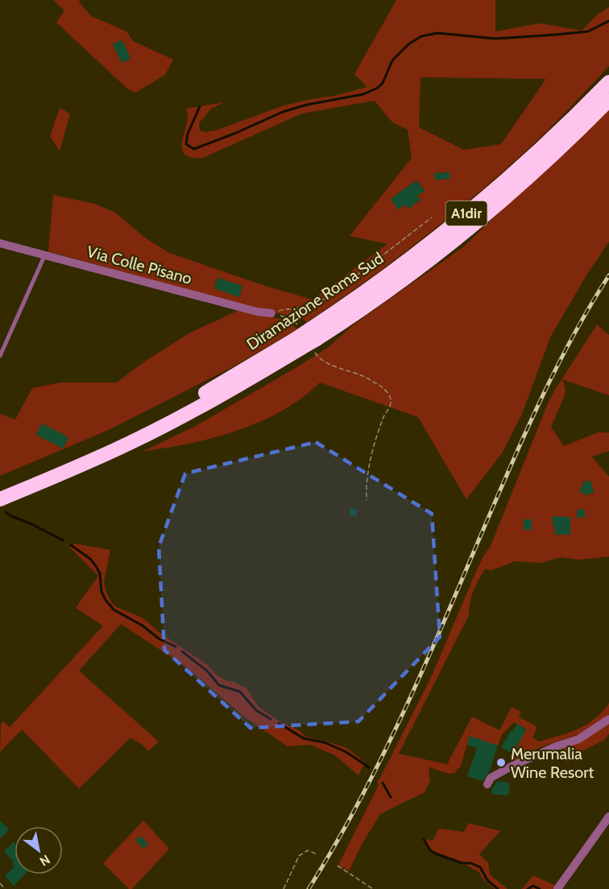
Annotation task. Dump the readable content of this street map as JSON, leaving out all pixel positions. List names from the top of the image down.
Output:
{
  "streets": {
    "highway": ["A1dir", "Diramazione Roma Sud"],
    "street": ["Via Colle Pisano"]
  },
  "places": ["Merumalia Wine Resort"],
  "north": "bottom right"
}
